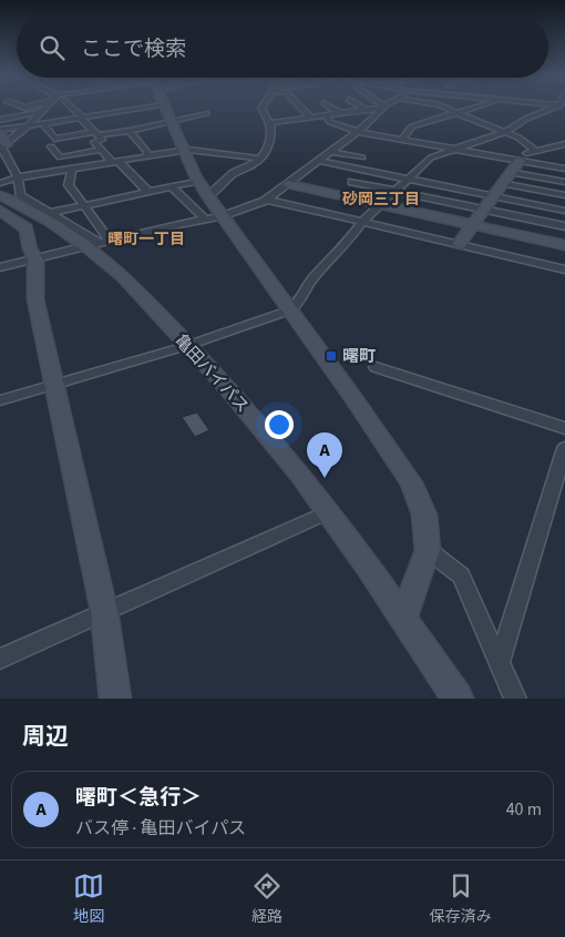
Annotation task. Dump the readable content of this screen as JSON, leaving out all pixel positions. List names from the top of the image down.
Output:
{
  "streets": {
    "street": ["亀田バイパス"]
  },
  "districts": ["砂岡三丁目", "曙町一丁目"],
  "places": {
    "transit": ["曙町"]
  },
  "page": {
    "search": "ここで検索",
    "pins": "A",
    "heading": "周辺",
    "list": [
      {
        "mark": "A",
        "name": "曙町＜急行＞",
        "note": "バス停 · 亀田バイパス",
        "value": "40 m"
      }
    ],
    "nav": ["地図", "経路", "保存済み"]
  }
}
